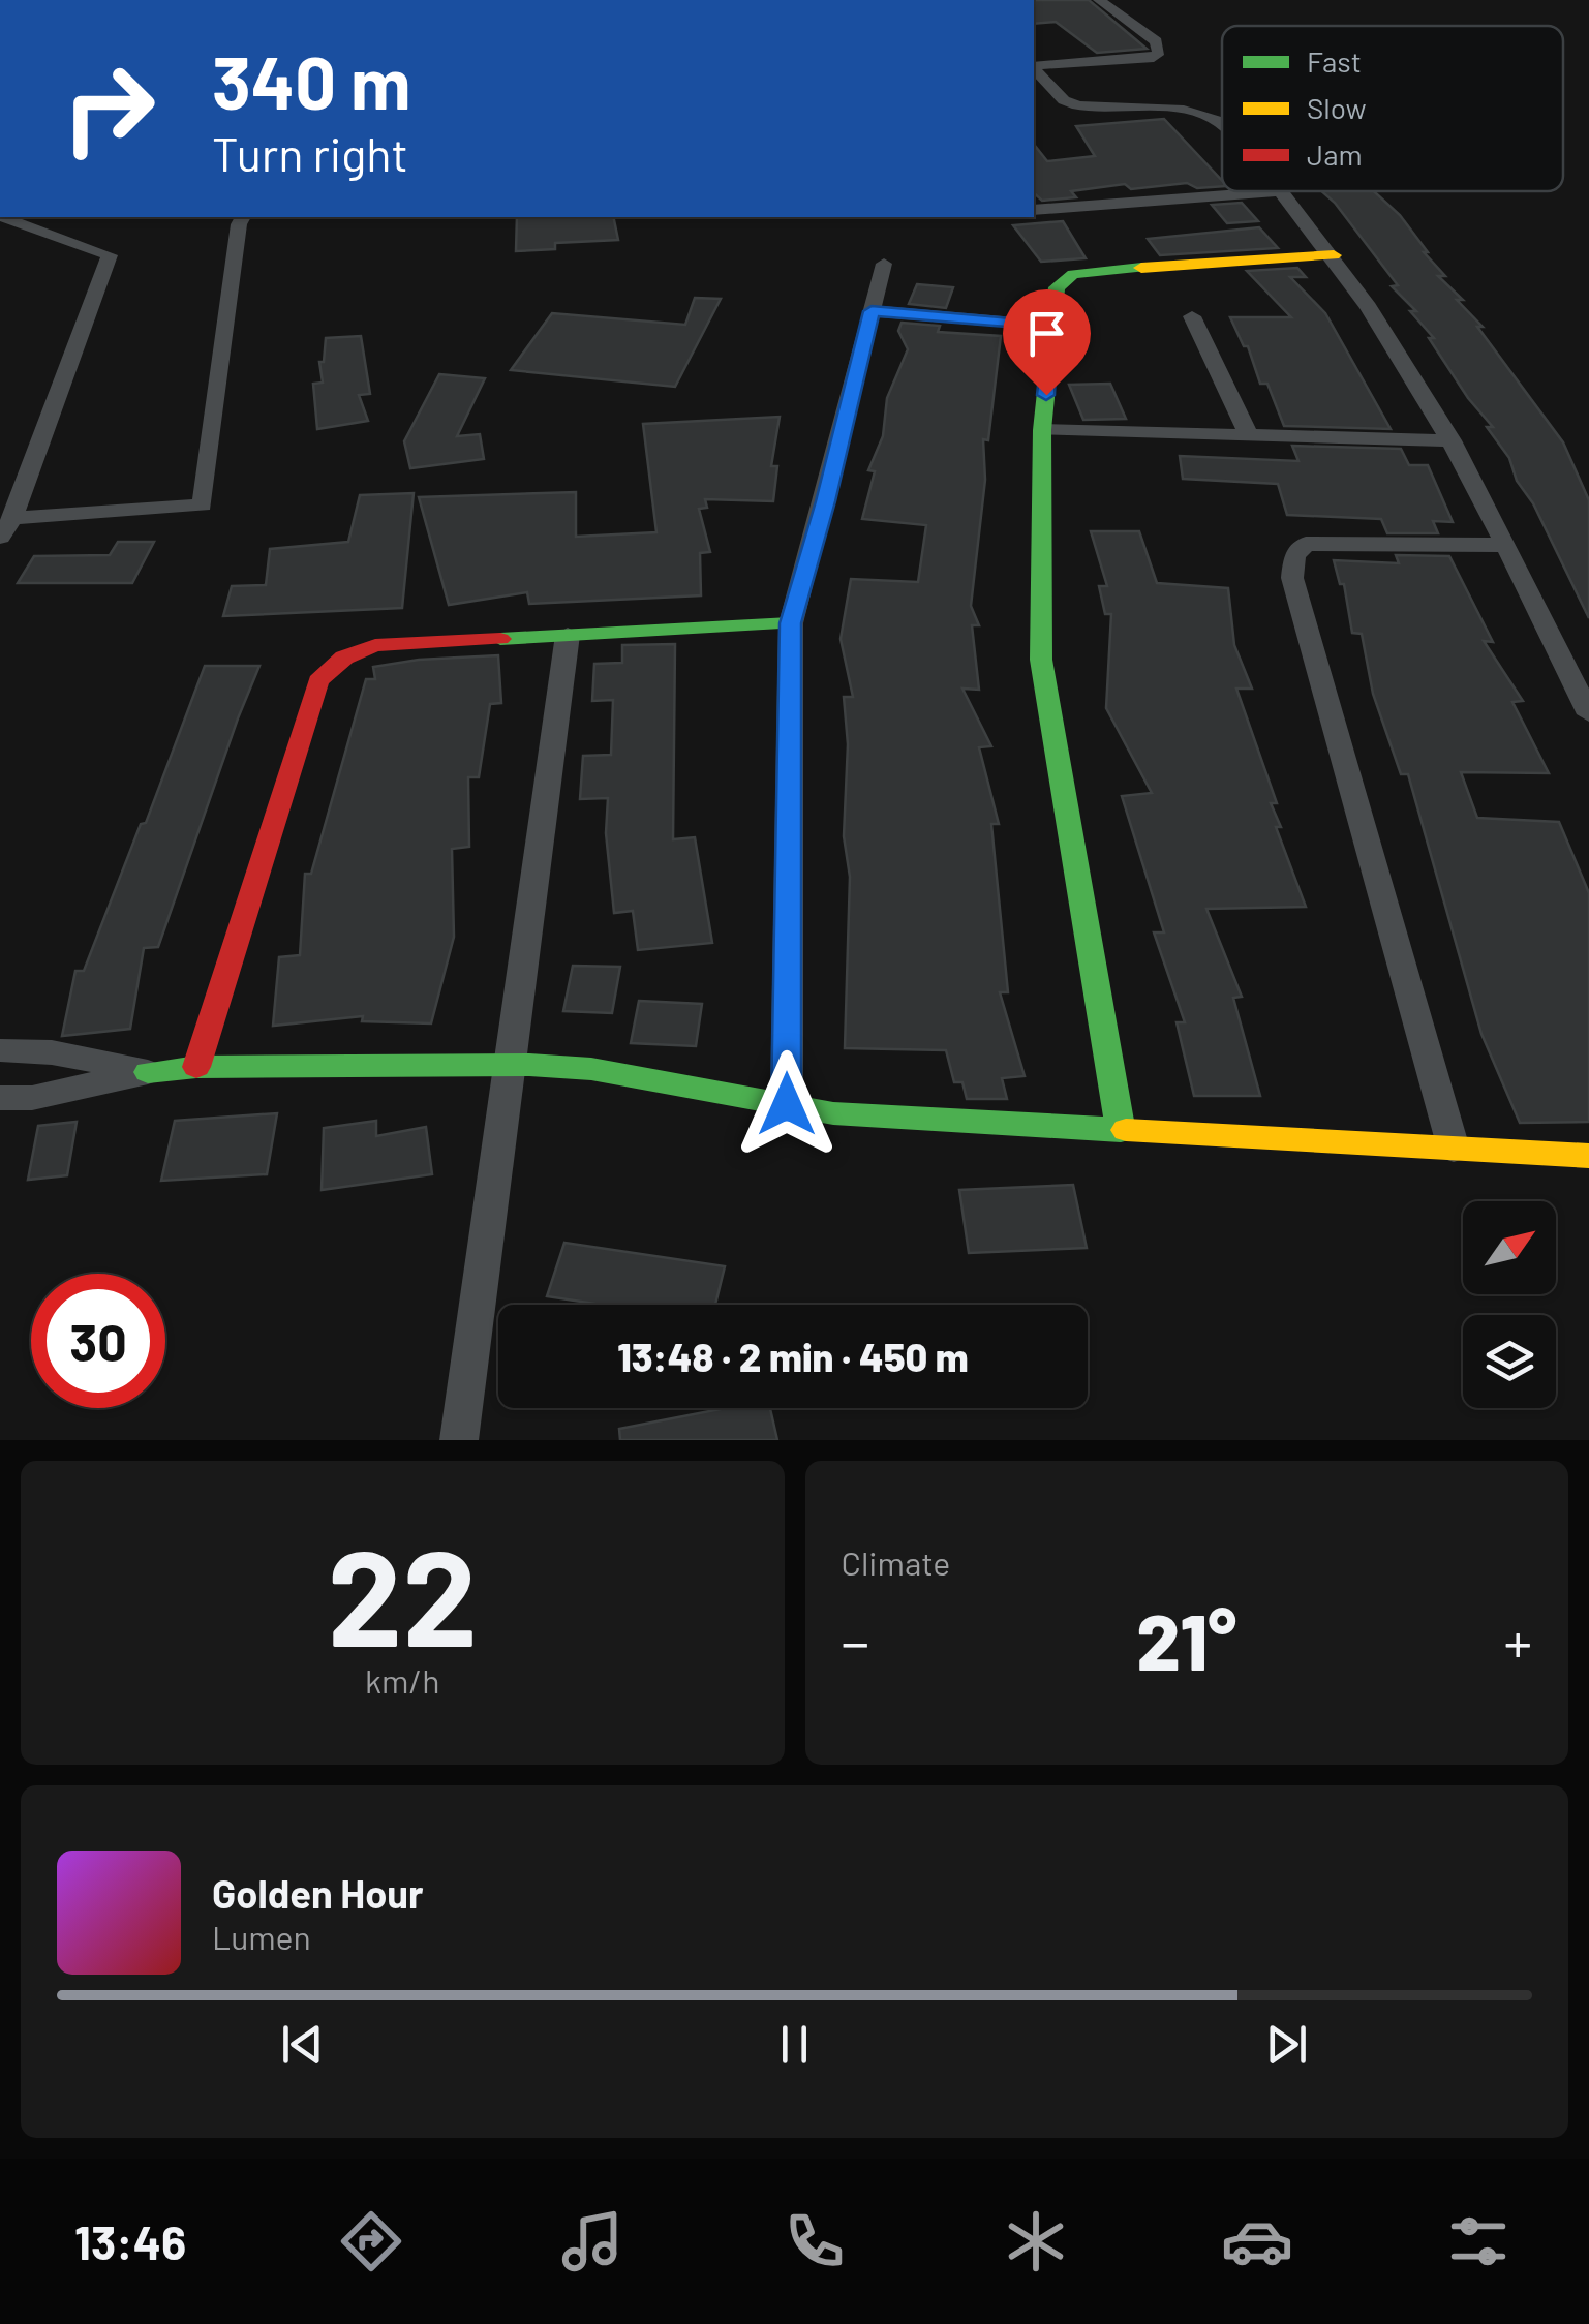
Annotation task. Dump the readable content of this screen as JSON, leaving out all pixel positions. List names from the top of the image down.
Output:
{
  "legend": ["Fast", "Slow", "Jam"],
  "north": "top right",
  "page": {
    "turn": ["340 m", "Turn right"],
    "limit": "30",
    "trip": "13:48 · 2 min · 450 m",
    "tile": [
      ["22", "km/h"],
      "Climate"
    ],
    "heat": ["−", "21°", "+"],
    "song": ["Golden Hour", "Lumen"],
    "tabs": "13:46"
  }
}
